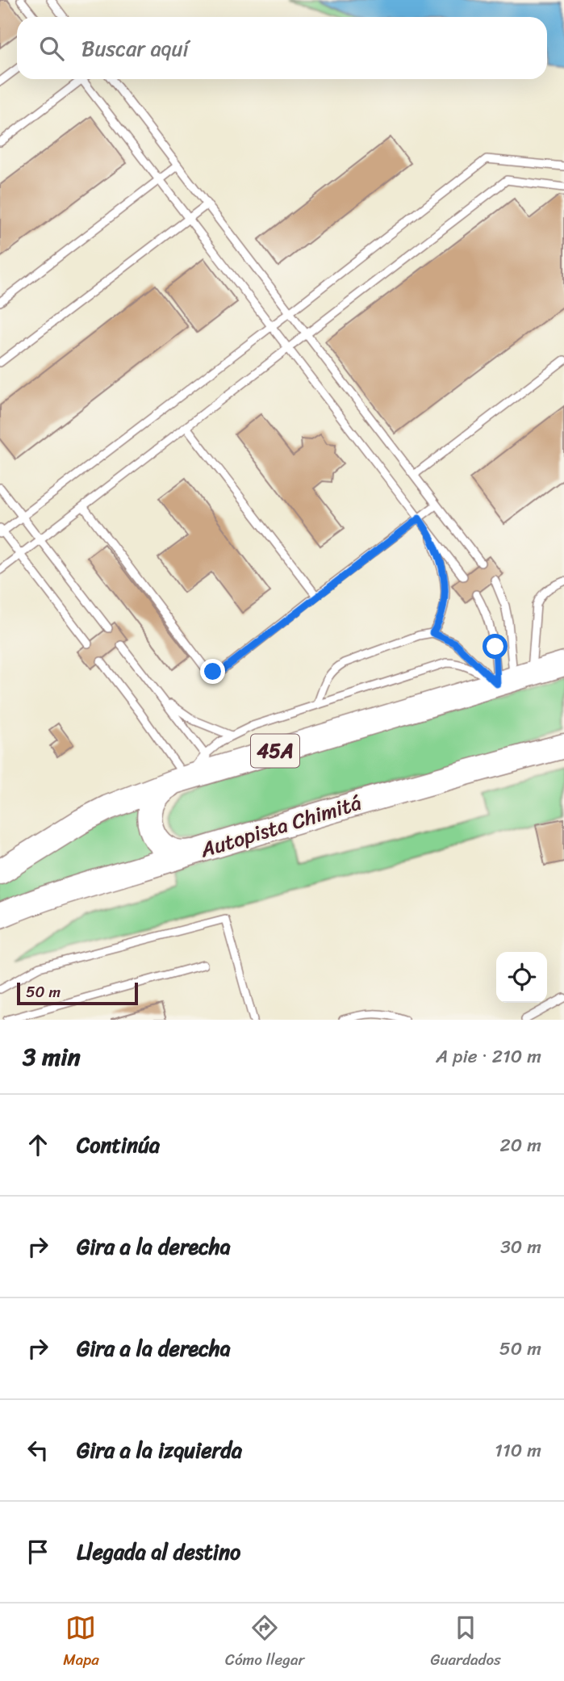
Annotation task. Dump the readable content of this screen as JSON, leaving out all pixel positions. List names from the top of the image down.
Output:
{
  "streets": {
    "highway": ["45A", "Autopista Chimitá"]
  },
  "scale_bar": "50 m",
  "page": {
    "search": "Buscar aquí",
    "scale": "50 m",
    "heading": ["3 min", "A pie · 210 m"],
    "list": [
      ["Continúa", "20 m"],
      ["Gira a la derecha", "30 m"],
      ["Gira a la derecha", "50 m"],
      ["Gira a la izquierda", "110 m"],
      "Llegada al destino"
    ],
    "nav": ["Mapa", "Cómo llegar", "Guardados"]
  }
}
